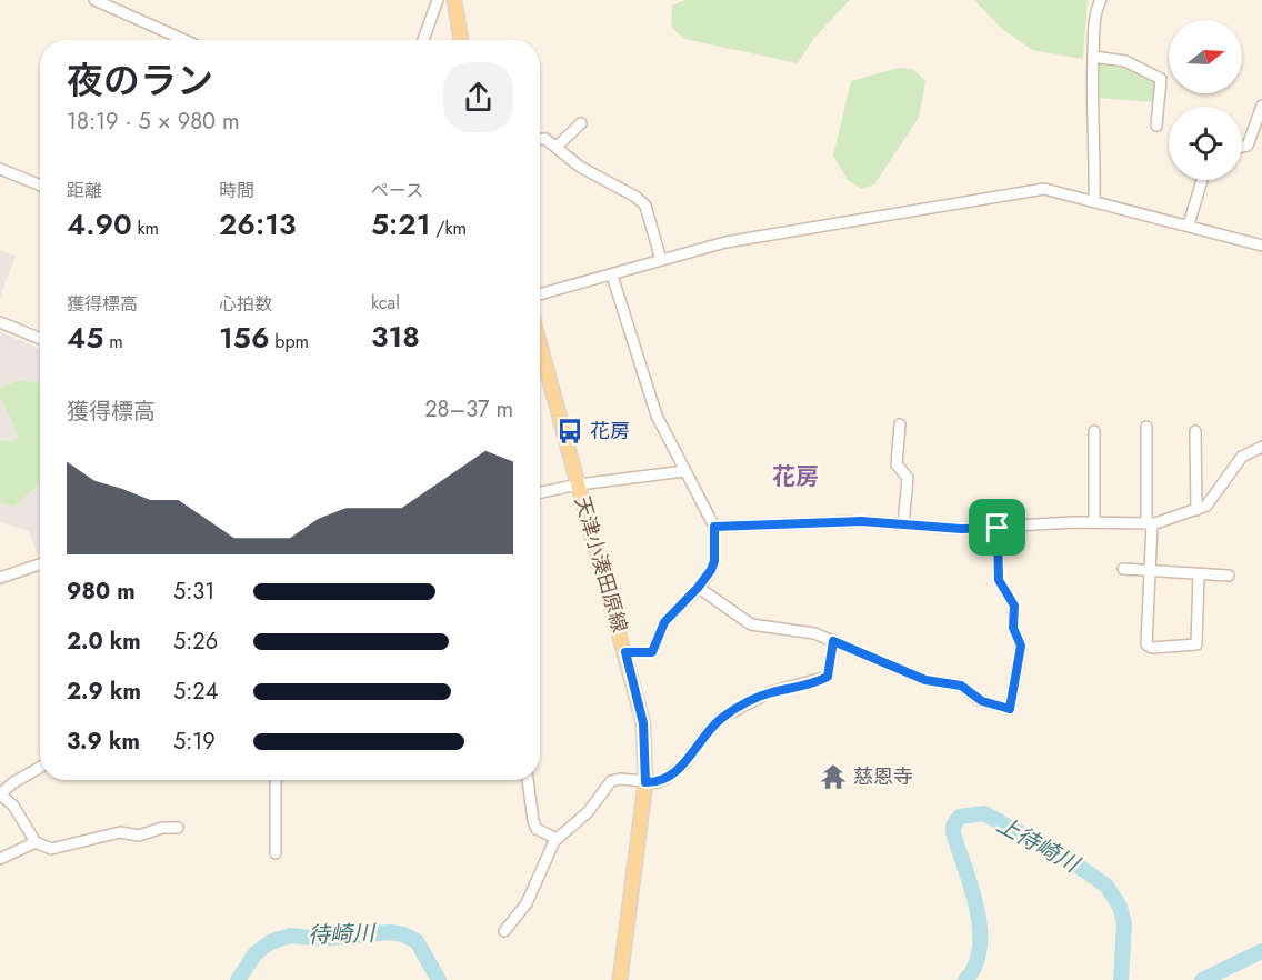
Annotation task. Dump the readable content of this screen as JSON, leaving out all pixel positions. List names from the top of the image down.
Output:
{
  "streets": {
    "main road": ["天津小湊田原線"]
  },
  "districts": ["花房"],
  "water": ["上待崎川", "待崎川"],
  "places": {
    "bus stop": ["花房"],
    "temple": ["慈恩寺"]
  },
  "north": "right",
  "page": {
    "heading": ["夜のラン", "18:19 · 5 × 980 m"],
    "stats": [
      ["距離", "4.90 km"],
      ["時間", "26:13"],
      ["ペース", "5:21 /km"],
      ["獲得標高", "45 m"],
      ["心拍数", "156 bpm"],
      ["kcal", "318"]
    ],
    "chart": ["獲得標高", "28–37 m"],
    "list": [
      {
        "name": "980 m",
        "note": "5:31"
      },
      {
        "name": "2.0 km",
        "note": "5:26"
      },
      {
        "name": "2.9 km",
        "note": "5:24"
      },
      {
        "name": "3.9 km",
        "note": "5:19"
      }
    ]
  }
}
